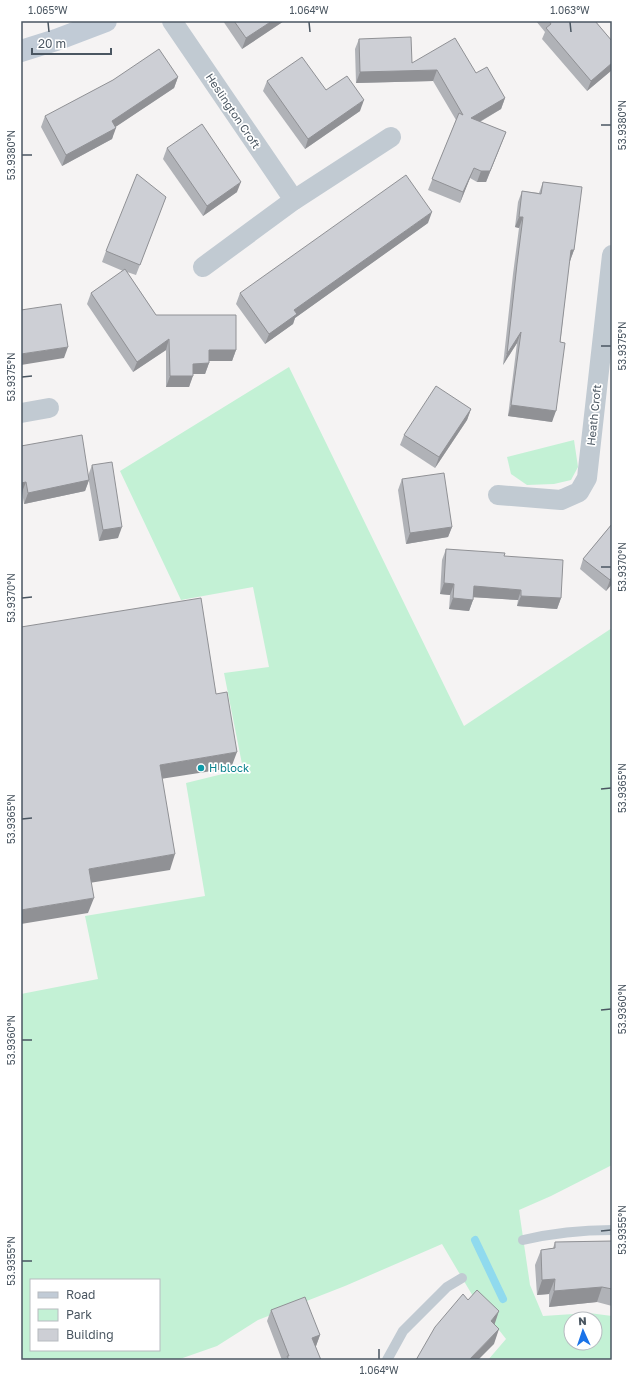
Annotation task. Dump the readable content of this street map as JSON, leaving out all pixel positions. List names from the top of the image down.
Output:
{
  "streets": {
    "street": ["Heslington Croft", "Heath Croft"]
  },
  "places": ["H block"],
  "legend": ["Road", "Park", "Building"],
  "scale_bar": "20 m",
  "north": "top",
  "coordinates": [
    "1.065°W",
    "1.064°W",
    "1.063°W",
    "53.9380°N",
    "53.9375°N",
    "53.9370°N",
    "53.9365°N",
    "53.9360°N",
    "53.9355°N"
  ]
}
